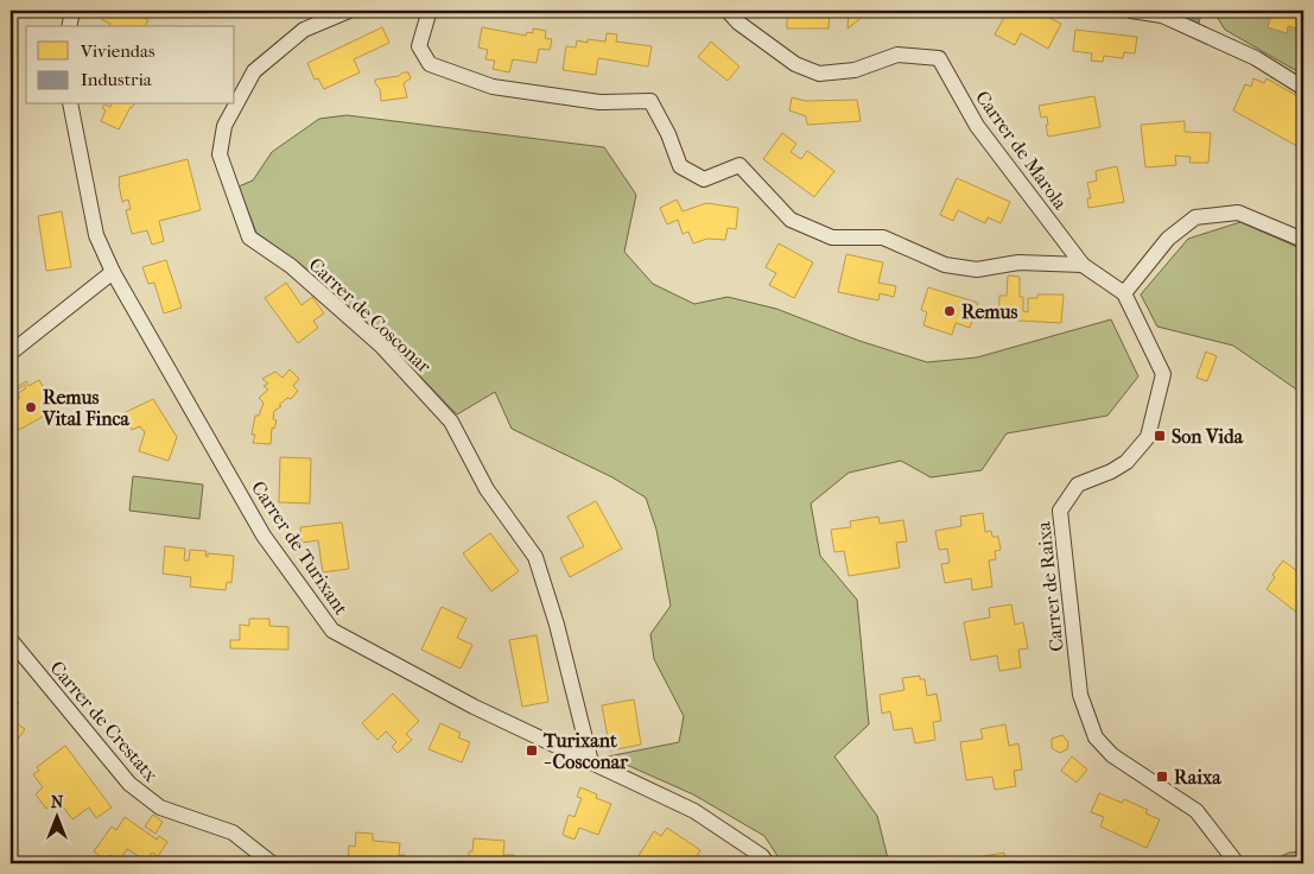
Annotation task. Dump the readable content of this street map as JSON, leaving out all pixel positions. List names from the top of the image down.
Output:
{
  "streets": {
    "street": [
      "Carrer de Marola",
      "Carrer de Cosconar",
      "Carrer de Turixant",
      "Carrer de Raixa",
      "Carrer de Crestatx"
    ]
  },
  "crossings": [
    ["Carrer de Marola", "Carrer de Raixa"],
    ["Carrer de Cosconar", "Carrer de Turixant"]
  ],
  "places": {
    "other": ["Remus", "Remus Vital Finca"],
    "transit": ["Son Vida", "Turixant - Cosconar", "Raixa"]
  },
  "legend": ["Viviendas", "Industria"],
  "north": "top"
}
